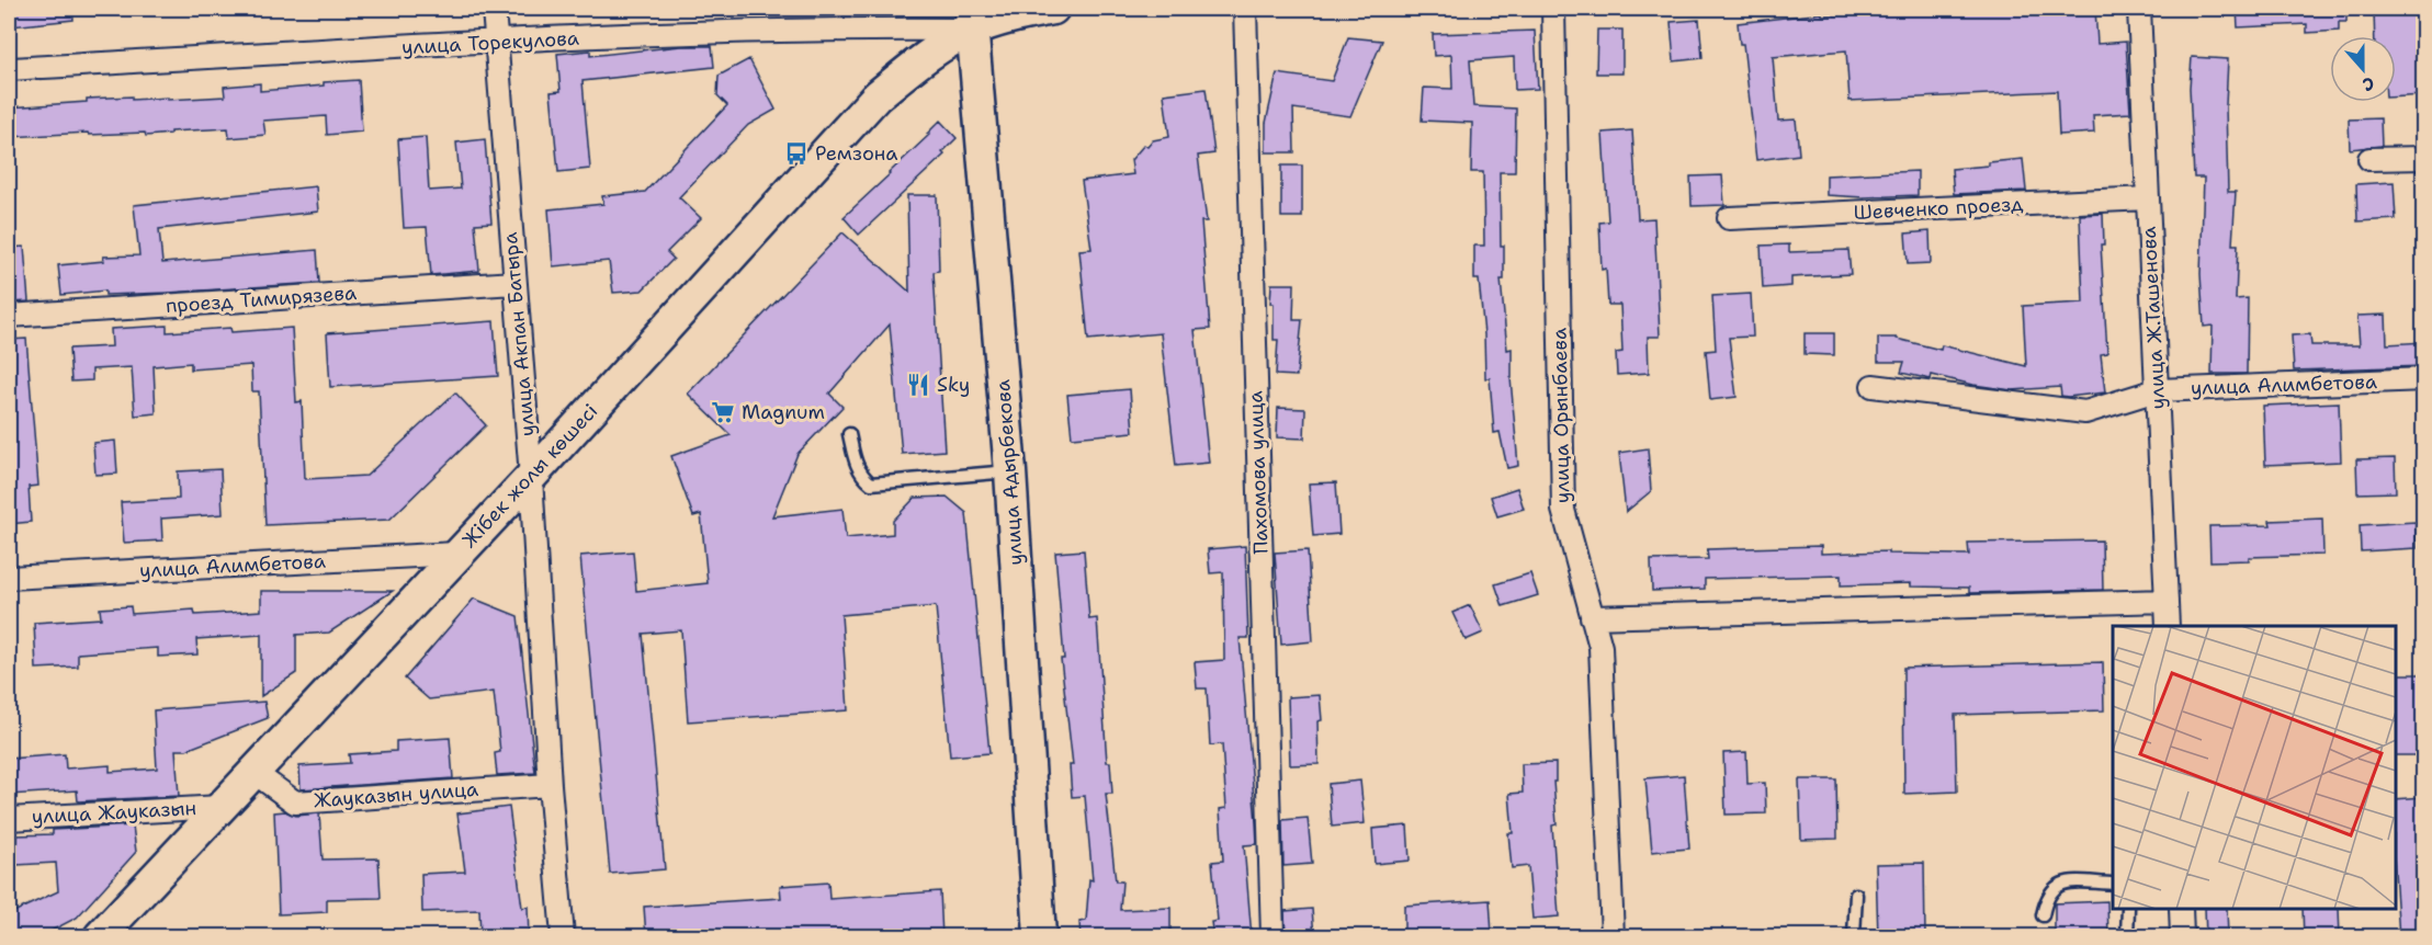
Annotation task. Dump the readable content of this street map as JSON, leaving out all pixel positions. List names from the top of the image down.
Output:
{
  "streets": {
    "main road": ["улица Адырбекова", "Жібек жолы көшесі"],
    "street": [
      "улица Торекулова",
      "Шевченко проезд",
      "проезд Тимирязева",
      "улица Ж.Ташенова",
      "улица Акпан Батыра",
      "улица Алимбетова",
      "улица Орынбаева",
      "Пахомова улица",
      "Жауказын улица",
      "улица Жауказын"
    ]
  },
  "crossings": [
    ["улица Торекулова", "улица Акпан Батыра"],
    ["улица Торекулова", "улица Адырбекова"],
    ["улица Торекулова", "Жібек жолы көшесі"],
    ["Шевченко проезд", "улица Ж.Ташенова"],
    ["проезд Тимирязева", "улица Акпан Батыра"],
    ["улица Ж.Ташенова", "улица Алимбетова"],
    ["улица Акпан Батыра", "Жібек жолы көшесі"],
    ["улица Акпан Батыра", "Жауказын улица"],
    ["улица Алимбетова", "Жібек жолы көшесі"],
    ["улица Адырбекова", "Жібек жолы көшесі"],
    ["Жібек жолы көшесі", "Жауказын улица"],
    ["Жібек жолы көшесі", "улица Жауказын"]
  ],
  "places": {
    "bus stop": ["Ремзона"],
    "restaurant": ["Sky"],
    "supermarket": ["Magnum"]
  },
  "north": "bottom"
}
